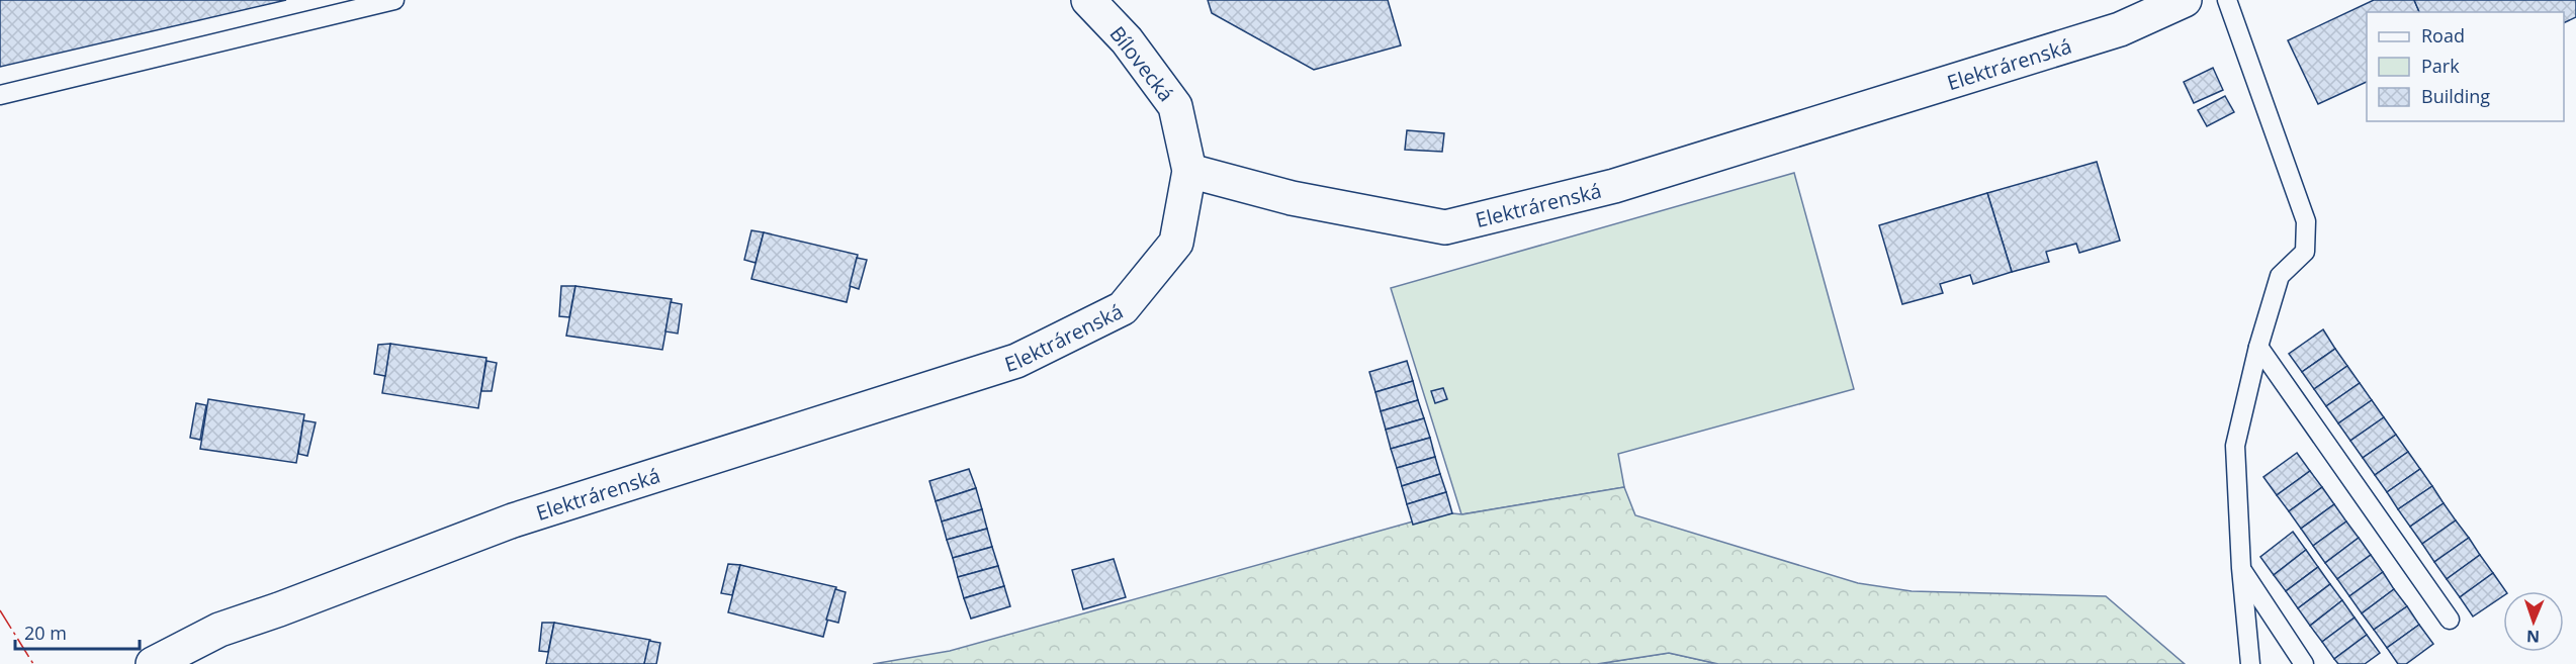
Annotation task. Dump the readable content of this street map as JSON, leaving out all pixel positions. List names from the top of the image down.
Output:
{
  "streets": {
    "street": ["Elektrárenská", "Bílovecká"]
  },
  "crossings": [
    ["Elektrárenská", "Bílovecká"]
  ],
  "legend": ["Road", "Park", "Building"],
  "scale_bar": "20 m",
  "north": "bottom"
}
